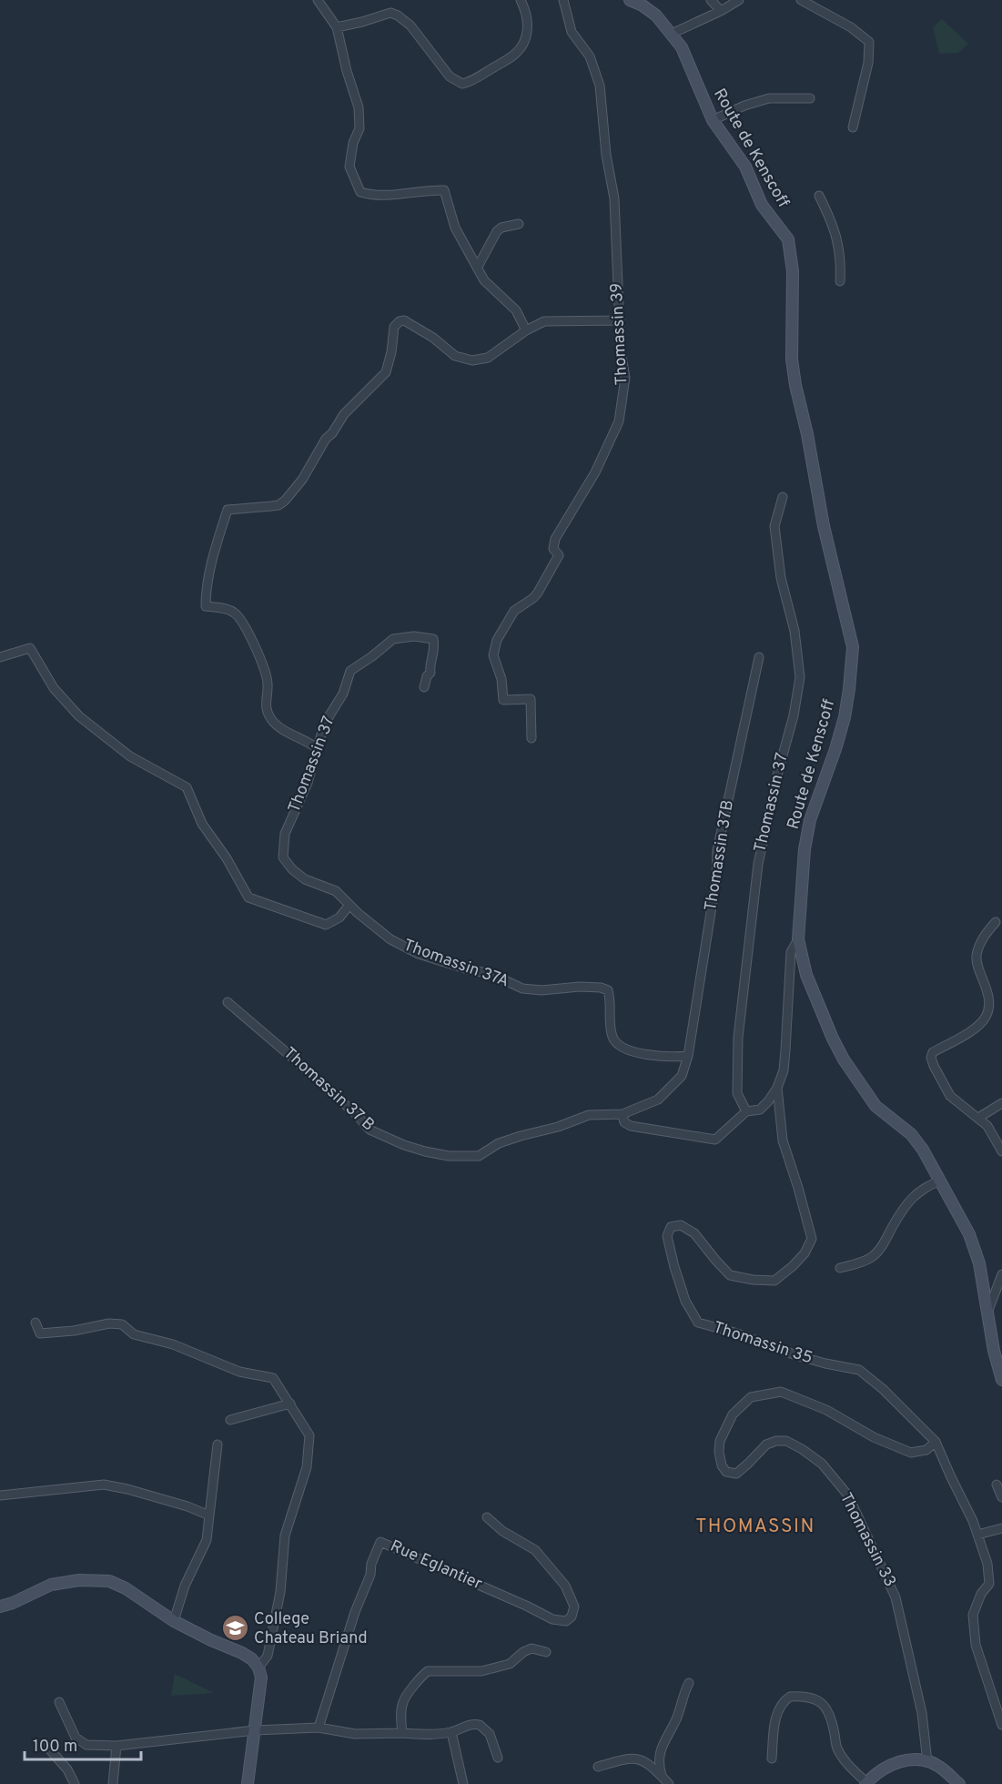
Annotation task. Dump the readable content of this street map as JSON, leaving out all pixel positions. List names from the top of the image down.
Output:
{
  "streets": {
    "main road": ["Route de Kenscoff"],
    "street": [
      "Thomassin 39",
      "Thomassin 37",
      "Thomassin 37B",
      "Thomassin 37A",
      "Thomassin 37 B",
      "Thomassin 35",
      "Thomassin 33",
      "Rue Eglantier"
    ]
  },
  "crossings": [
    ["Thomassin 37", "Thomassin 37A"],
    ["Thomassin 37B", "Thomassin 37A"],
    ["Thomassin 35", "Thomassin 33"]
  ],
  "districts": ["THOMASSIN"],
  "places": {
    "school or university": ["College Chateau Briand"]
  },
  "scale_bar": "100 m"
}
